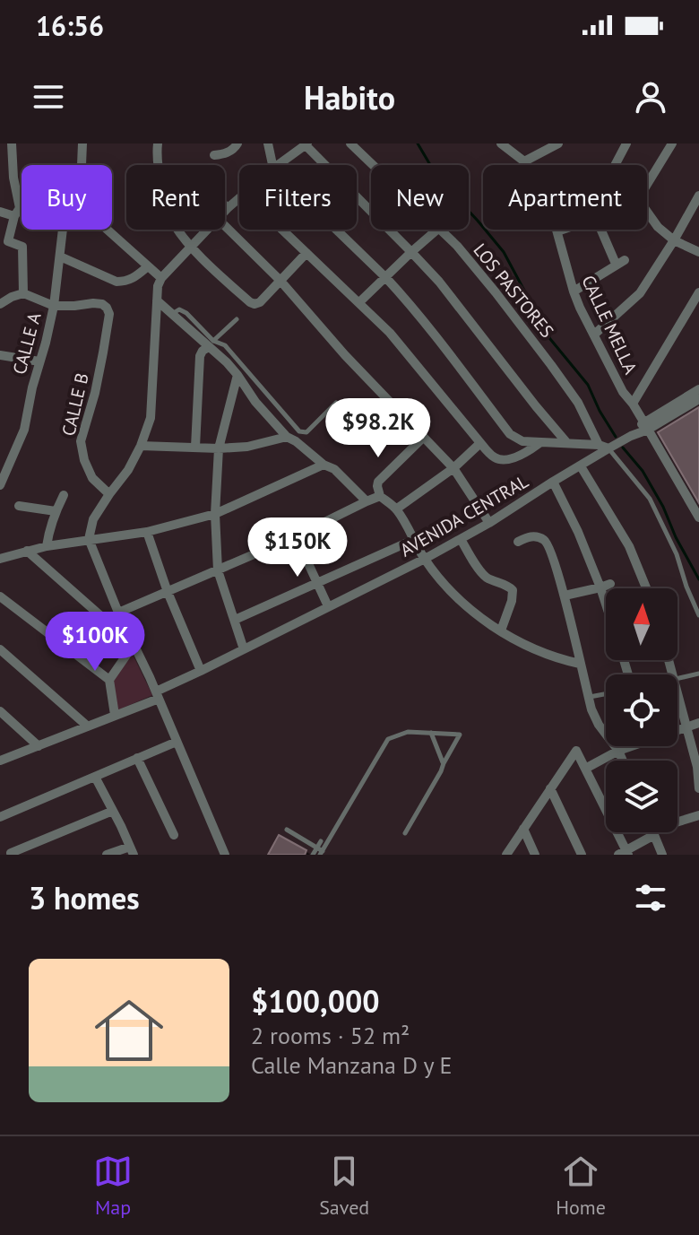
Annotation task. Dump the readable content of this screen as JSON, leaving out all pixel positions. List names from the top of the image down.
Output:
{
  "streets": {
    "street": [
      "LOS PASTORES",
      "CALLE MELLA",
      "CALLE A",
      "CALLE B",
      "AVENIDA CENTRAL"
    ]
  },
  "crossings": [
    ["CALLE MELLA", "AVENIDA CENTRAL"],
    ["CALLE A", "CALLE B"]
  ],
  "north": "top",
  "page": {
    "status": "16:56",
    "header": "Habito",
    "chip": [
      "Buy",
      "Rent",
      "Filters",
      "New",
      "Apartment"
    ],
    "price": ["$98.2K", "$150K", "$100K"],
    "heading": "3 homes",
    "list": [
      {
        "name": "$100,000",
        "note": "2 rooms · 52 m² · Calle Manzana D y E"
      }
    ],
    "tabs": ["Map", "Saved", "Home"]
  }
}
